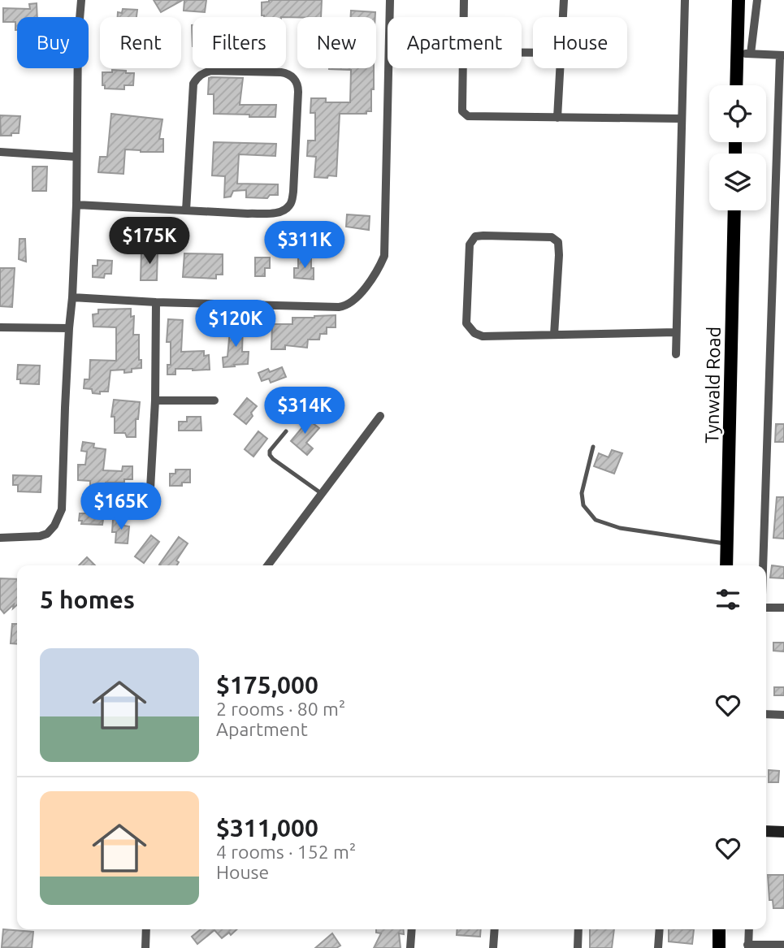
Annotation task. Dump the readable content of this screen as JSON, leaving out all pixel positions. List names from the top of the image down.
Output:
{
  "streets": {
    "main road": ["Tynwald Road"]
  },
  "page": {
    "chip": [
      "Buy",
      "Rent",
      "Filters",
      "New",
      "Apartment",
      "House"
    ],
    "price": [
      "$175K",
      "$311K",
      "$120K",
      "$314K",
      "$165K"
    ],
    "heading": "5 homes",
    "list": [
      {
        "name": "$175,000",
        "note": "2 rooms · 80 m² · Apartment"
      },
      {
        "name": "$311,000",
        "note": "4 rooms · 152 m² · House"
      }
    ]
  }
}
